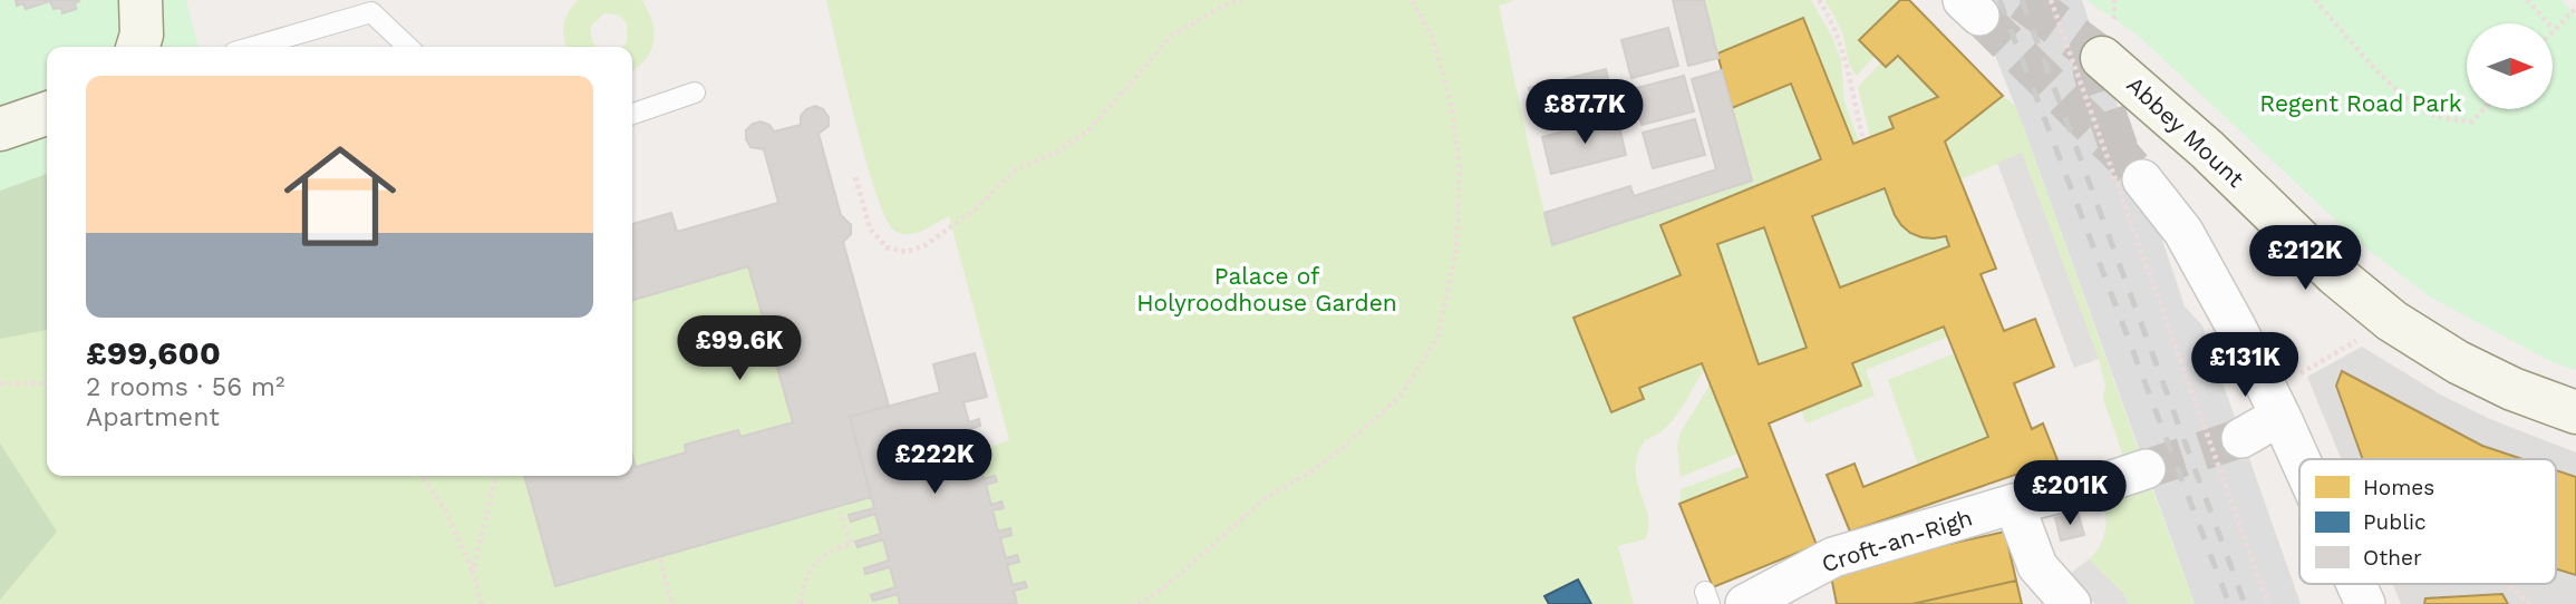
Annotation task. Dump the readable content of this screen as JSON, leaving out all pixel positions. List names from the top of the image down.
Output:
{
  "streets": {
    "street": ["Abbey Mount", "Croft-an-Righ"]
  },
  "parks": ["Regent Road Park", "Palace of Holyroodhouse Garden"],
  "legend": ["Homes", "Public", "Other"],
  "north": "right",
  "page": {
    "list": [
      {
        "name": "£99,600",
        "note": "2 rooms · 56 m² · Apartment"
      }
    ],
    "price": [
      "£87.7K",
      "£212K",
      "£99.6K",
      "£131K",
      "£222K",
      "£201K"
    ]
  }
}
